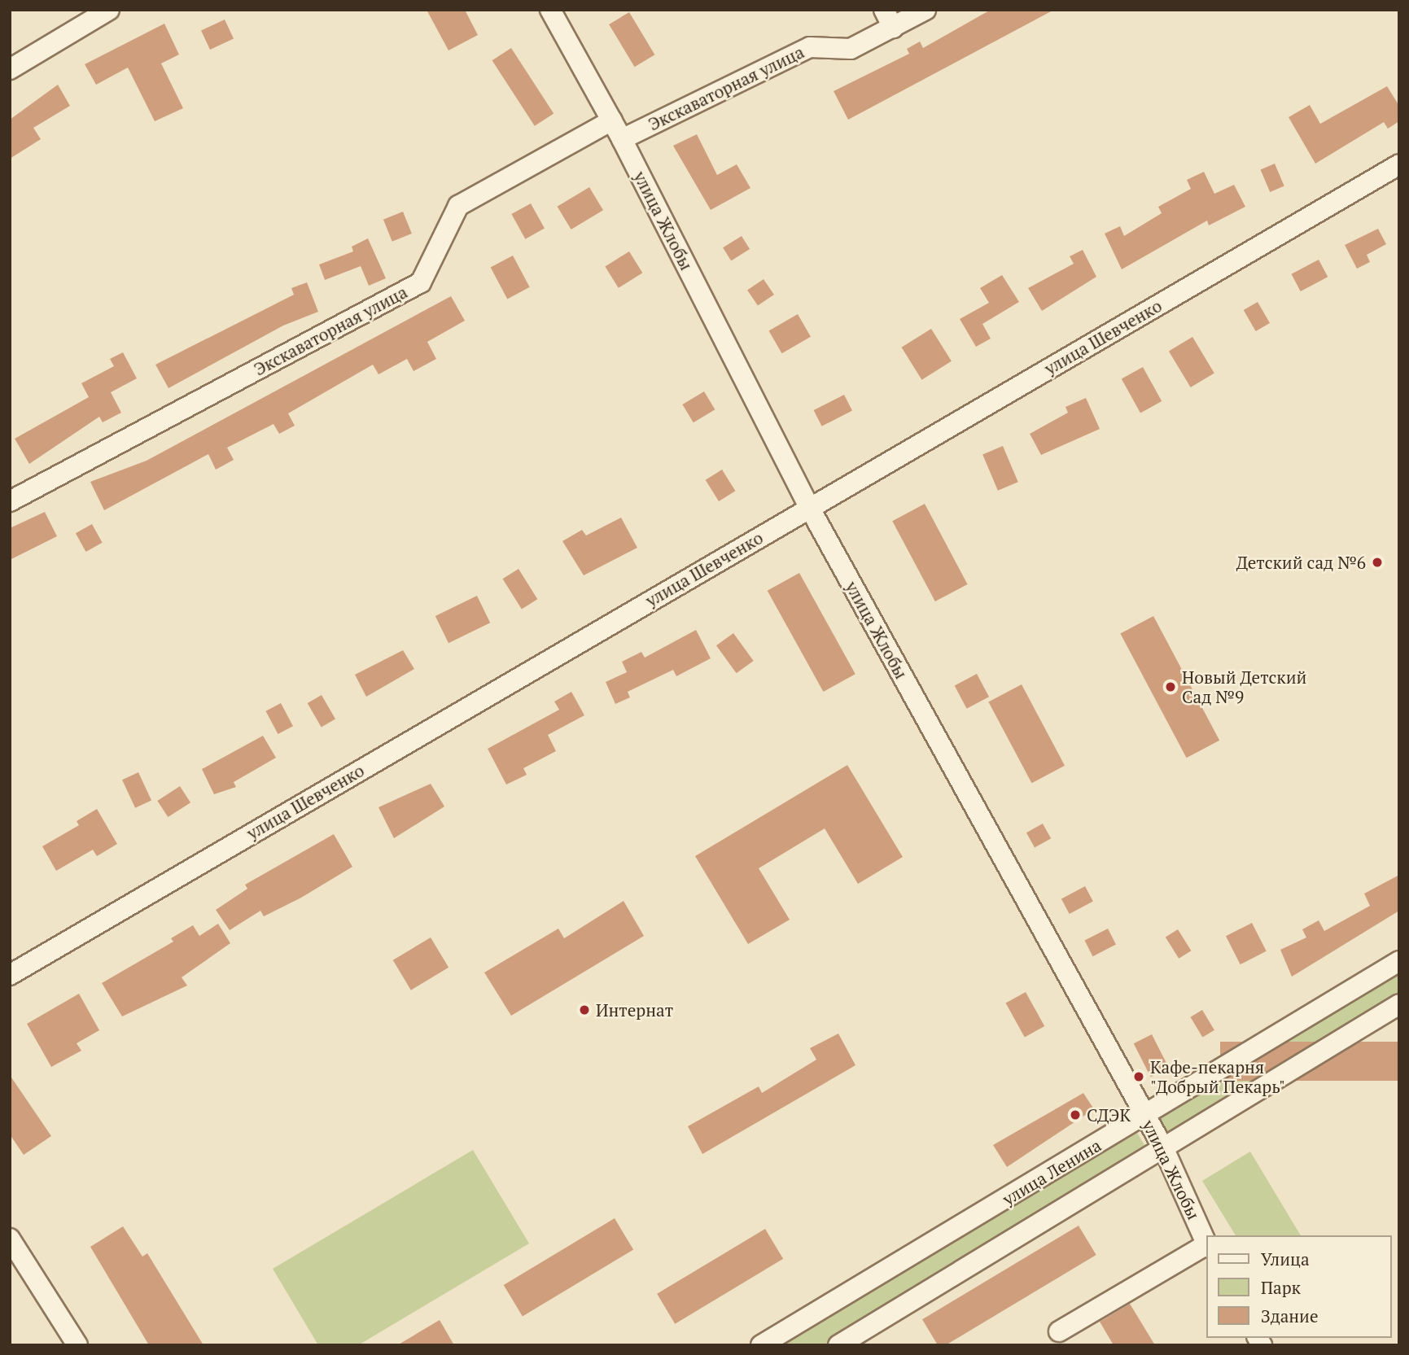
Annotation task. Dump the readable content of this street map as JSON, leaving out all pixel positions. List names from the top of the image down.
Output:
{
  "streets": {
    "street": [
      "Экскаваторная улица",
      "улица Жлобы",
      "улица Шевченко",
      "улица Ленина"
    ]
  },
  "crossings": [
    ["Экскаваторная улица", "улица Жлобы"],
    ["улица Жлобы", "улица Шевченко"],
    ["улица Жлобы", "улица Ленина"]
  ],
  "places": [
    "Детский сад №6",
    "Новый Детский Сад №9",
    "Интернат",
    "Кафе-пекарня \"Добрый Пекарь\"",
    "СДЭК"
  ],
  "legend": ["Улица", "Парк", "Здание"]
}
